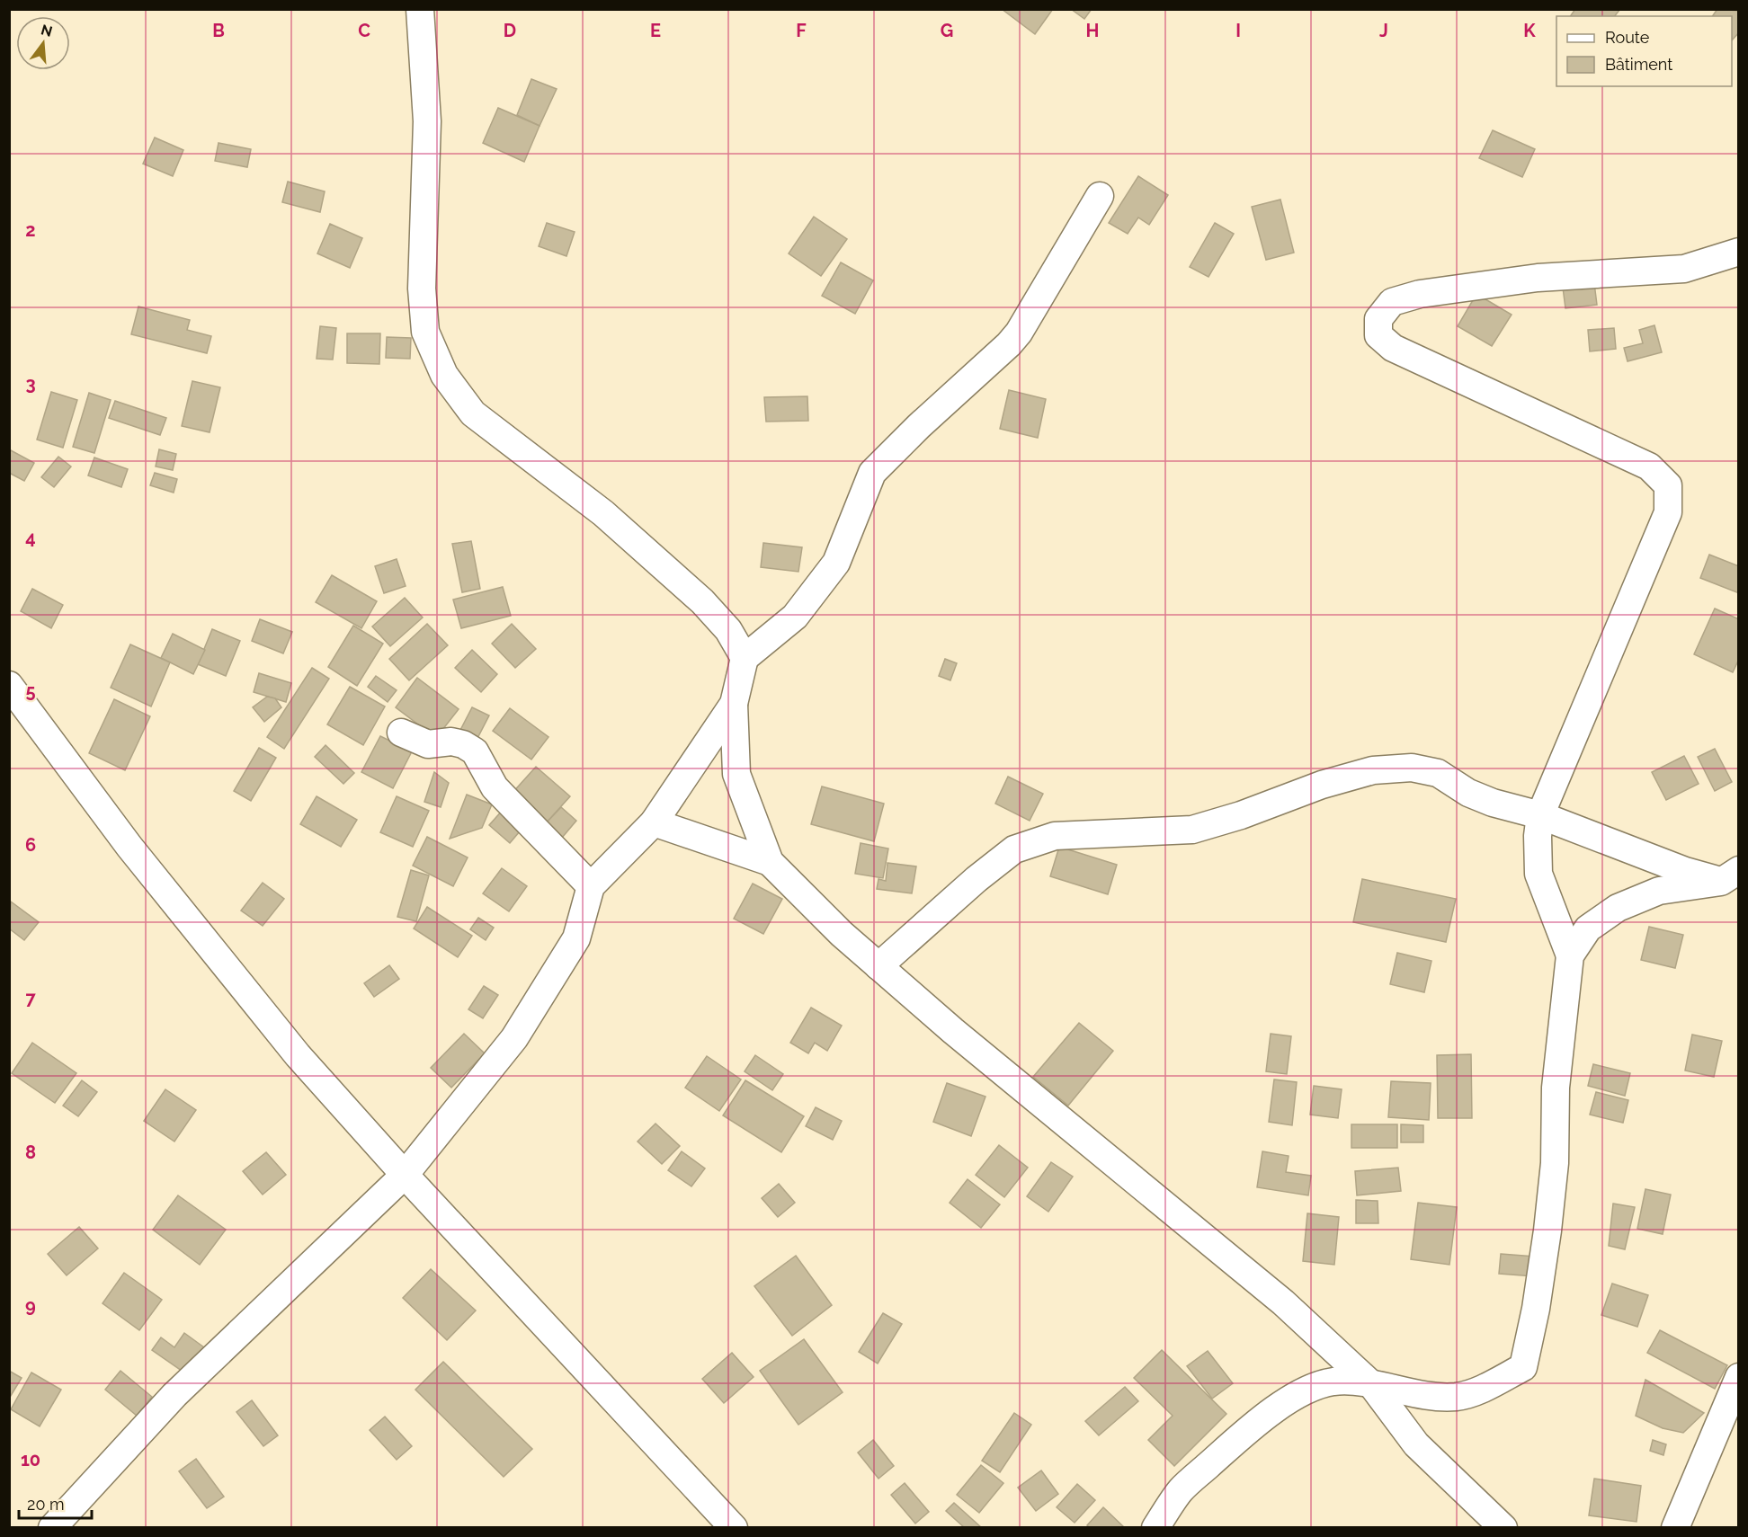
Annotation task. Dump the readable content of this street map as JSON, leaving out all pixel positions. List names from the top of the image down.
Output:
{
  "legend": ["Route", "Bâtiment"],
  "scale_bar": "20 m",
  "north": "top",
  "grid": {
    "columns": [
      "B",
      "C",
      "D",
      "E",
      "F",
      "G",
      "H",
      "I",
      "J",
      "K"
    ],
    "rows": [
      "2",
      "3",
      "4",
      "5",
      "6",
      "7",
      "8",
      "9",
      "10"
    ]
  }
}
